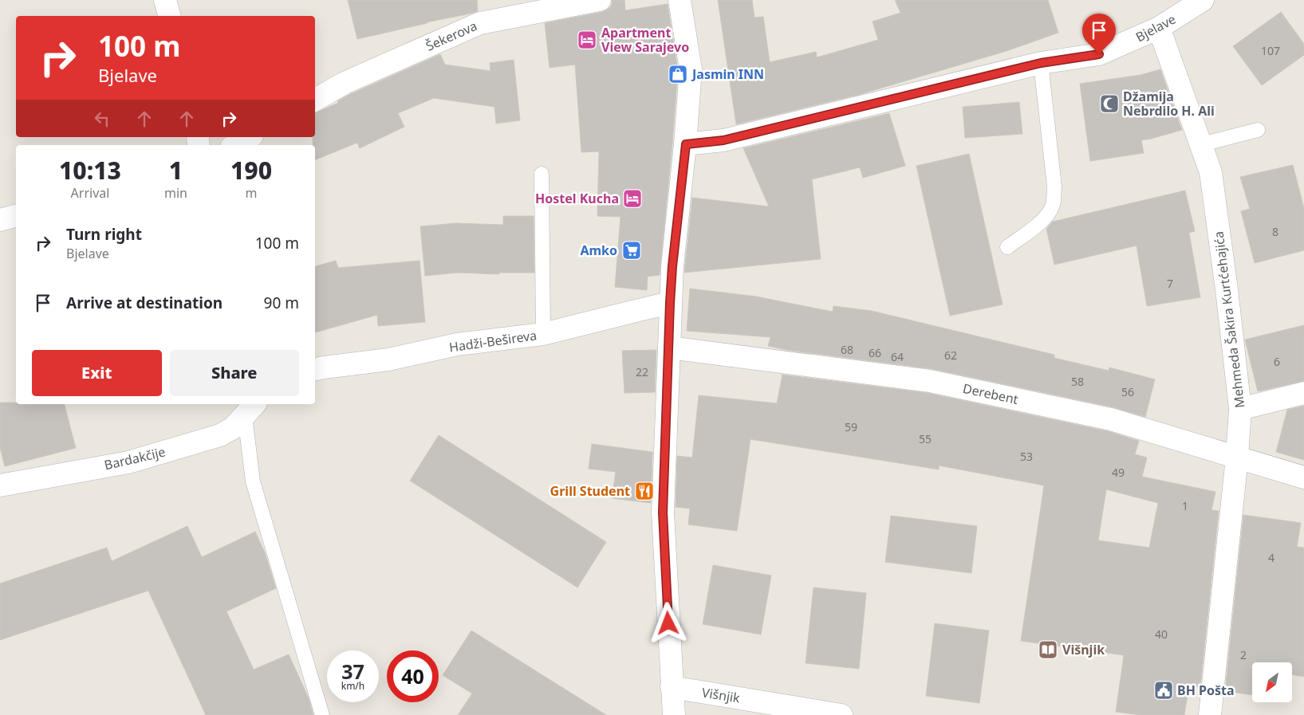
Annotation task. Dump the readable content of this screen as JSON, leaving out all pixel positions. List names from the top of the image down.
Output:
{
  "streets": {
    "street": [
      "Bjelave",
      "Šekerova",
      "Mehmeda Šakira Kurtćehajića",
      "Hadži-Bešireva",
      "Derebent",
      "Bardakčije",
      "Višnjik"
    ]
  },
  "crossings": [
    ["Bjelave", "Mehmeda Šakira Kurtćehajića"],
    ["Mehmeda Šakira Kurtćehajića", "Derebent"]
  ],
  "places": {
    "hotel": ["Apartment View Sarajevo", "Hostel Kucha"],
    "shop": ["Jasmin INN"],
    "mosque": ["Džamija Nebrdilo H. Ali"],
    "supermarket": ["Amko"],
    "restaurant": ["Grill Student"],
    "library": ["Višnjik"],
    "public building": ["BH Pošta"]
  },
  "house_numbers": [
    "107",
    "8",
    "7",
    "68",
    "66",
    "62",
    "64",
    "6",
    "22",
    "58",
    "56",
    "59",
    "55",
    "53",
    "49",
    "1",
    "4",
    "40",
    "2"
  ],
  "north": "bottom left",
  "page": {
    "turn": ["100 m", "Bjelave"],
    "eta": [
      "10:13",
      "Arrival",
      "1",
      "min",
      "190",
      "m"
    ],
    "list": [
      {
        "name": "Turn right",
        "note": "Bjelave",
        "value": "100 m"
      },
      {
        "name": "Arrive at destination",
        "value": "90 m"
      }
    ],
    "buttons": ["Exit", "Share"],
    "speed": "37 km/h",
    "limit": "40"
  }
}
